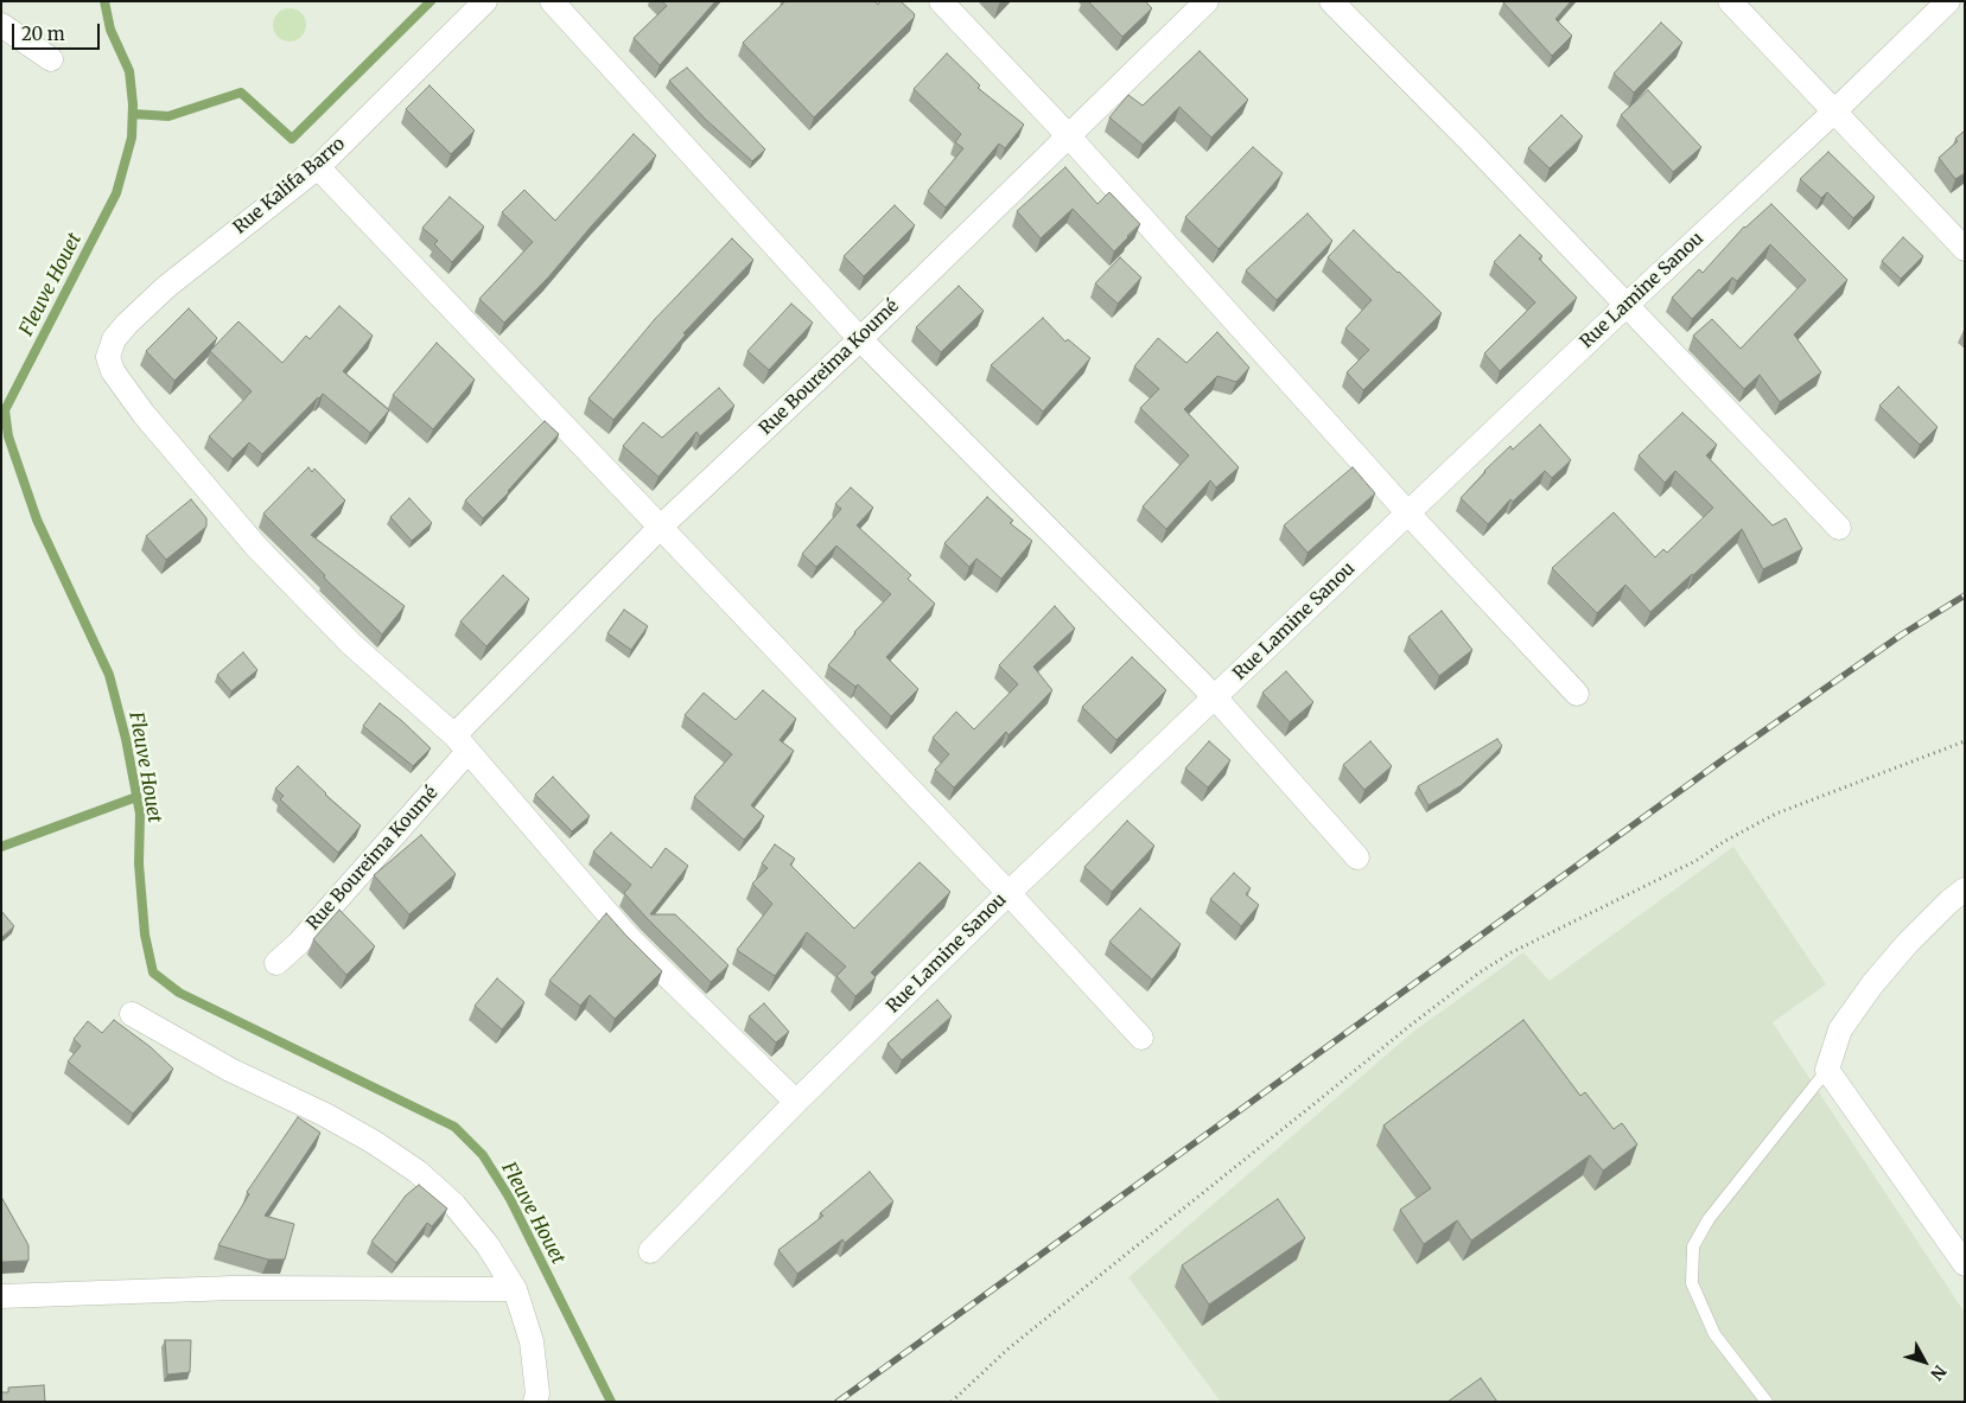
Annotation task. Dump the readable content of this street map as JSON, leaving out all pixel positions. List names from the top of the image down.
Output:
{
  "streets": {
    "street": ["Rue Kalifa Barro", "Rue Lamine Sanou", "Rue Boureima Koumé"]
  },
  "crossings": [
    ["Rue Kalifa Barro", "Rue Boureima Koumé"]
  ],
  "water": ["Fleuve Houet"],
  "scale_bar": "20 m",
  "north": "bottom right"
}
